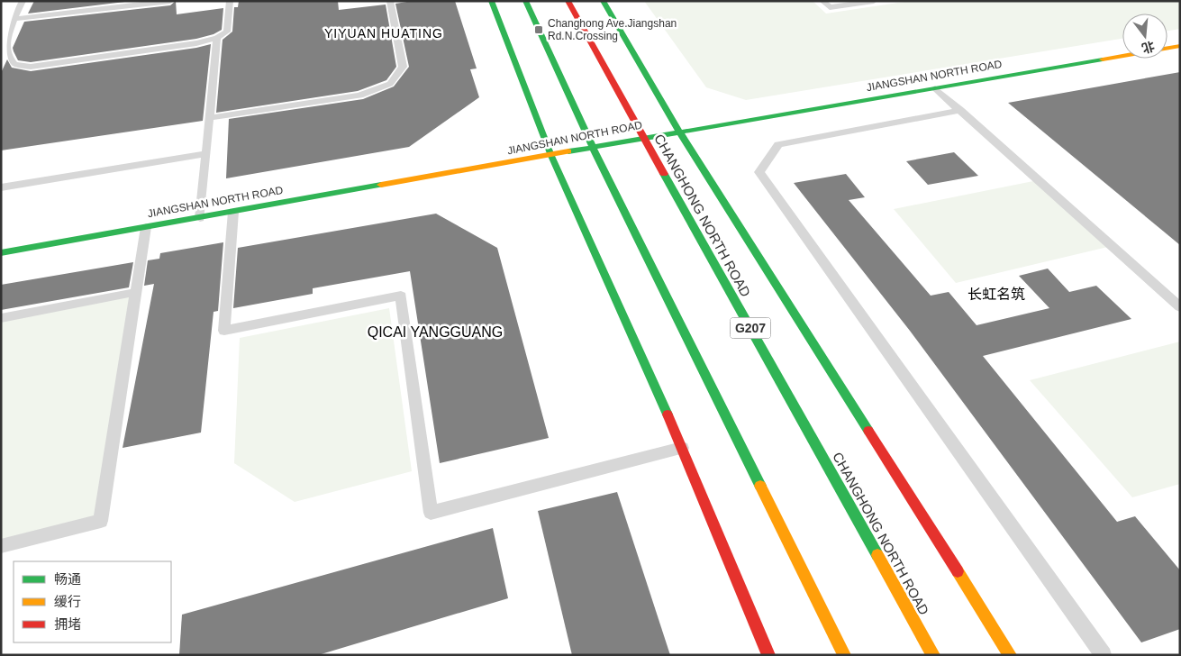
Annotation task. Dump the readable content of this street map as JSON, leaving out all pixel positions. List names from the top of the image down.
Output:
{
  "streets": {
    "main road": ["JIANGSHAN NORTH ROAD", "CHANGHONG NORTH ROAD", "G207"]
  },
  "crossings": [
    ["JIANGSHAN NORTH ROAD", "CHANGHONG NORTH ROAD"]
  ],
  "districts": ["YIYUAN HUATING", "长虹名筑", "QICAI YANGGUANG"],
  "places": {
    "transit": ["Changhong Ave.Jiangshan Rd.N.Crossing"]
  },
  "legend": ["畅通", "缓行", "拥堵"],
  "north": "bottom"
}
